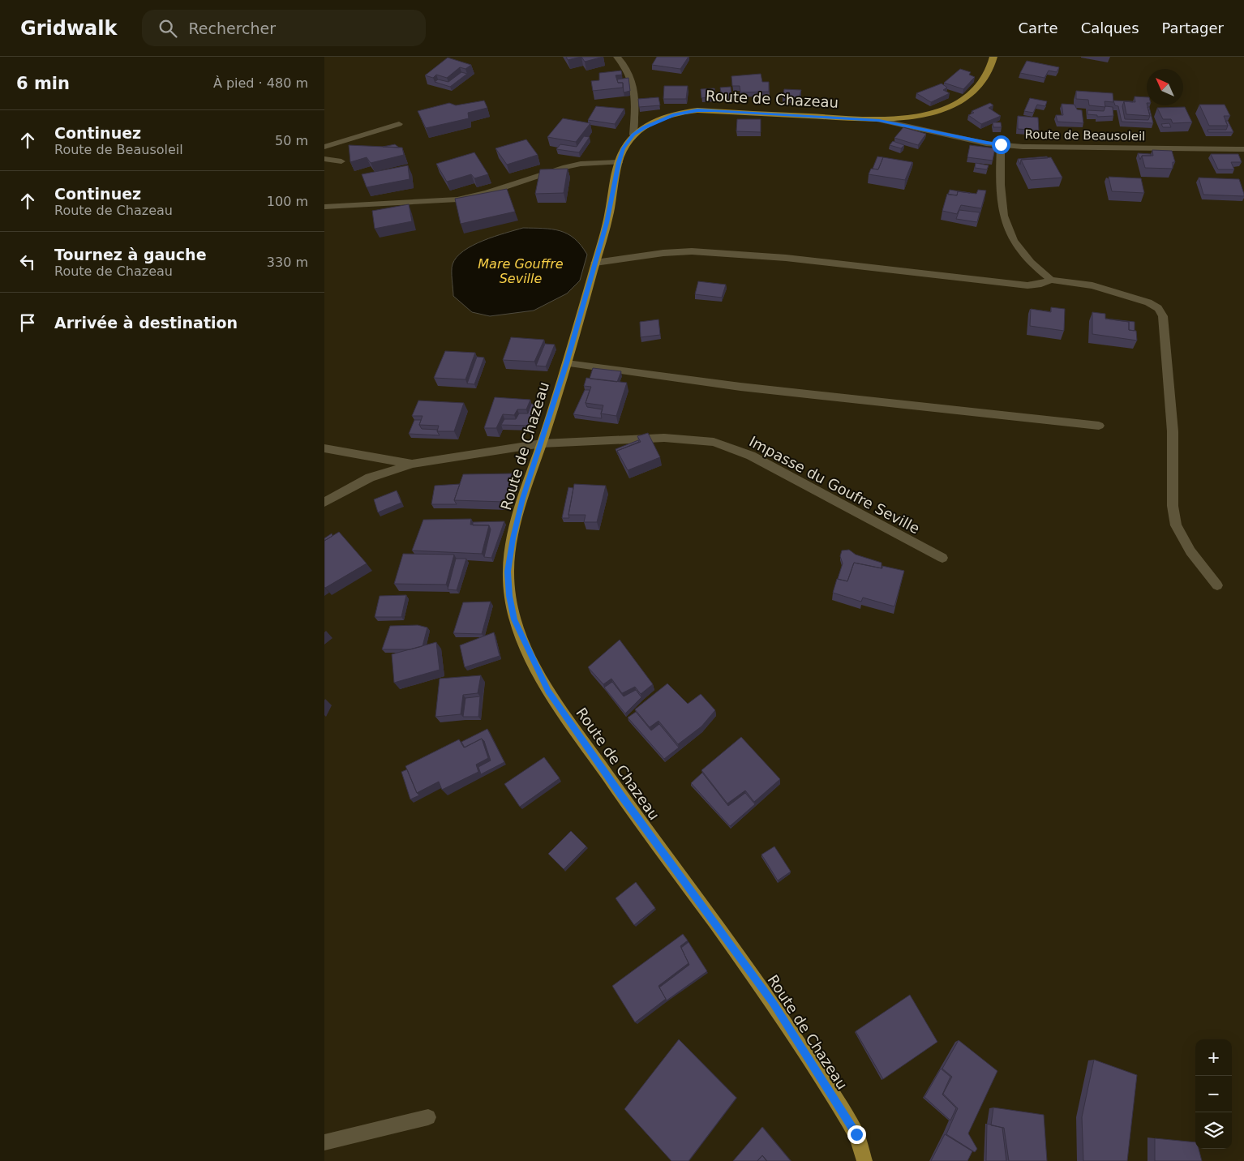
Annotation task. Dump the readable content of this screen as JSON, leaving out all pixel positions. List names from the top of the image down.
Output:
{
  "streets": {
    "main road": ["Route de Chazeau"],
    "street": ["Route de Beausoleil", "Impasse du Goufre Seville"]
  },
  "crossings": [
    ["Route de Chazeau", "Route de Beausoleil"],
    ["Route de Chazeau", "Impasse du Goufre Seville"]
  ],
  "water": ["Mare Gouffre Seville"],
  "north": "top left",
  "page": {
    "header": "Gridwalk",
    "search": "Rechercher",
    "nav": ["Carte", "Calques", "Partager"],
    "heading": ["6 min", "À pied · 480 m"],
    "list": [
      ["Continuez", "Route de Beausoleil", "50 m"],
      ["Continuez", "Route de Chazeau", "100 m"],
      ["Tournez à gauche", "Route de Chazeau", "330 m"],
      "Arrivée à destination"
    ],
    "map_buttons": ["+", "−"]
  }
}
